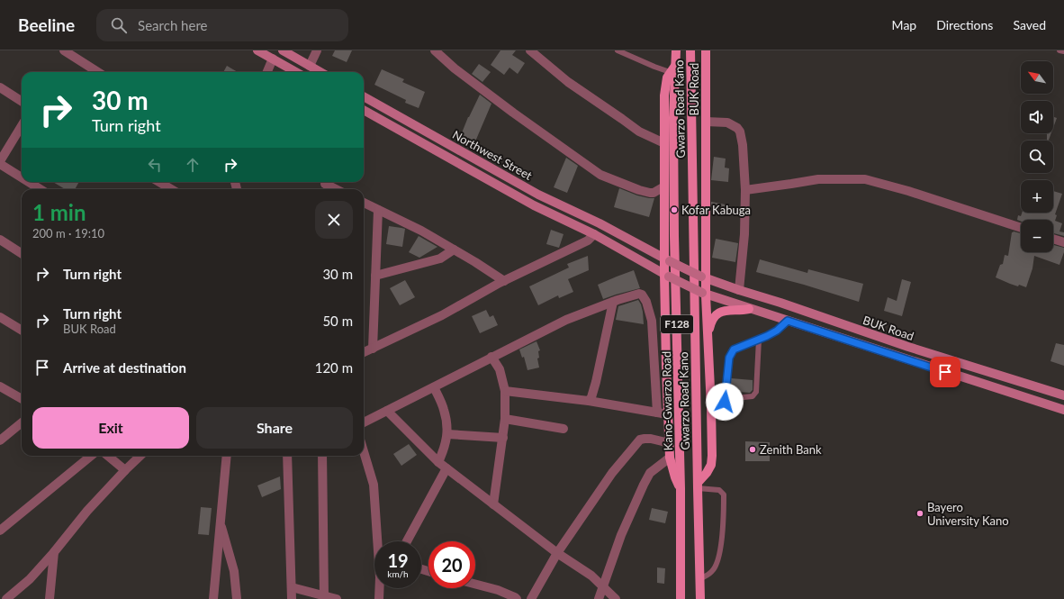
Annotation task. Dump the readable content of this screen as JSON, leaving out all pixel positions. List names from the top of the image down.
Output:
{
  "streets": {
    "main road": [
      "BUK Road",
      "Gwarzo Road Kano",
      "Northwest Street",
      "F128",
      "Kano-Gwarzo Road"
    ]
  },
  "crossings": [
    ["BUK Road", "Gwarzo Road Kano"],
    ["BUK Road", "Northwest Street"]
  ],
  "places": ["Kofar Kabuga", "Zenith Bank", "Bayero University Kano"],
  "north": "top left",
  "page": {
    "header": "Beeline",
    "search": "Search here",
    "nav": ["Map", "Directions", "Saved"],
    "map_buttons": ["+", "−"],
    "turn": ["30 m", "Turn right"],
    "heading": ["1 min", "200 m · 19:10"],
    "list": [
      {
        "name": "Turn right",
        "value": "30 m"
      },
      {
        "name": "Turn right",
        "note": "BUK Road",
        "value": "50 m"
      },
      {
        "name": "Arrive at destination",
        "value": "120 m"
      }
    ],
    "buttons": ["Exit", "Share"],
    "speed": "19 km/h",
    "limit": "20"
  }
}
